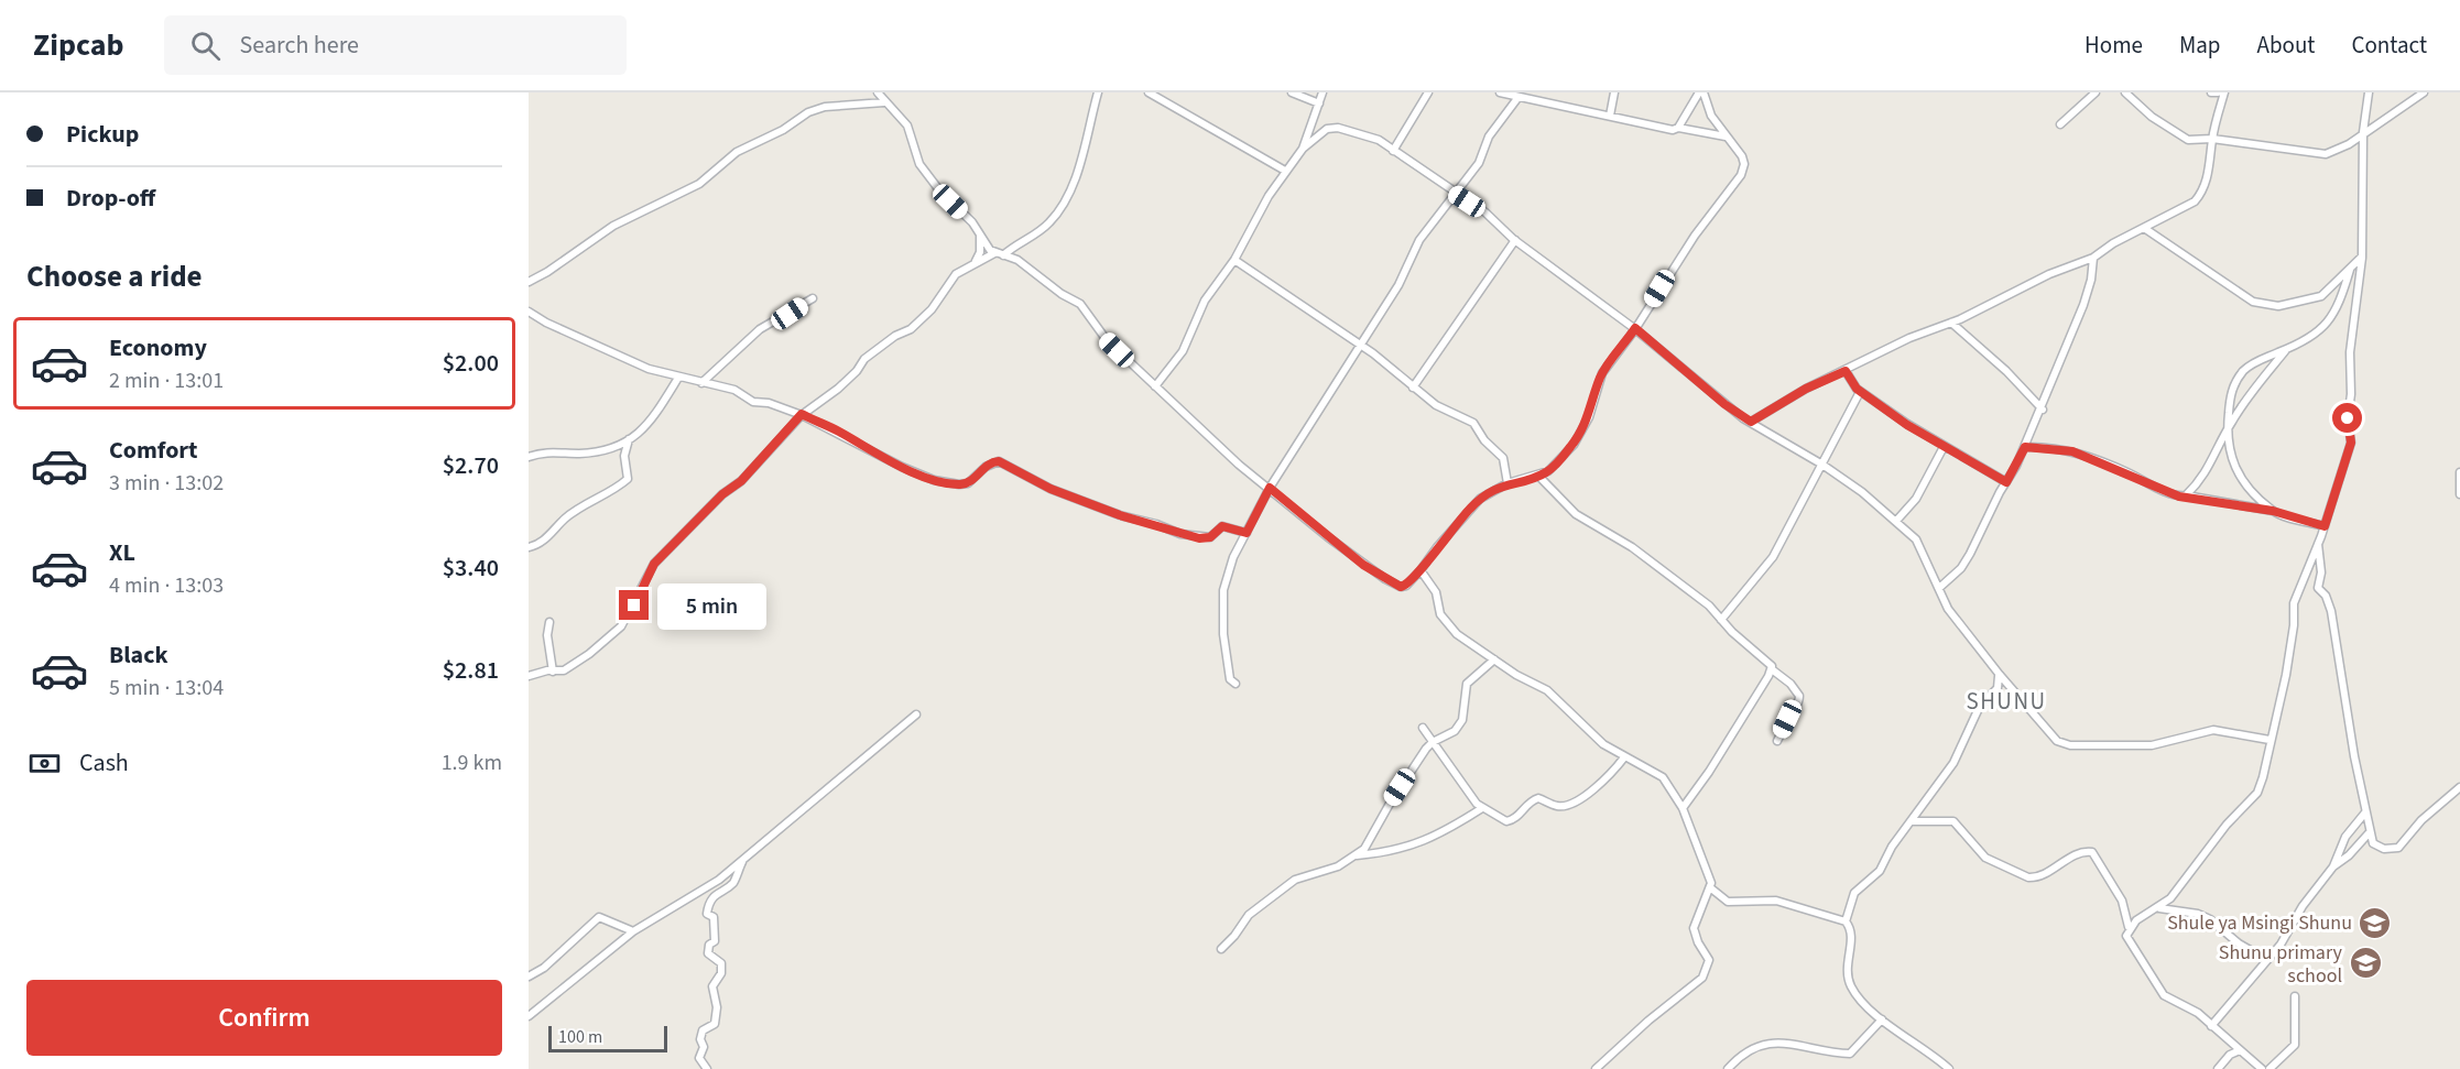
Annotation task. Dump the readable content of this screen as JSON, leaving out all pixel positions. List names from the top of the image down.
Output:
{
  "districts": ["SHUNU"],
  "places": {
    "school or university": ["Shule ya Msingi Shunu", "Shunu primary school"]
  },
  "scale_bar": "100 m",
  "page": {
    "header": "Zipcab",
    "search": "Search here",
    "nav": [
      "Home",
      "Map",
      "About",
      "Contact"
    ],
    "banner": ["Pickup", "Drop-off"],
    "heading": "Choose a ride",
    "list": [
      {
        "name": "Economy",
        "note": "2 min · 13:01",
        "value": "$2.00"
      },
      {
        "name": "Comfort",
        "note": "3 min · 13:02",
        "value": "$2.70"
      },
      {
        "name": "XL",
        "note": "4 min · 13:03",
        "value": "$3.40"
      },
      {
        "name": "Black",
        "note": "5 min · 13:04",
        "value": "$2.81"
      }
    ],
    "bubble": "5 min",
    "pay": ["Cash", "1.9 km"],
    "buttons": "Confirm",
    "scale": "100 m"
  }
}
